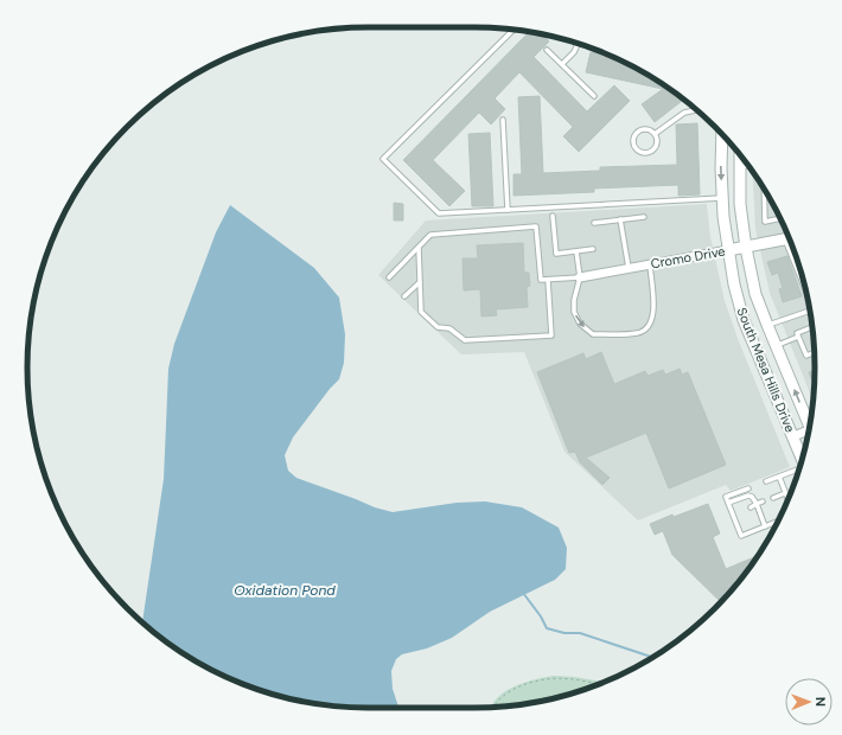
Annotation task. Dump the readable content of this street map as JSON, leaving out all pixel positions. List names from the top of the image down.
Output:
{
  "streets": {
    "street": ["Cromo Drive", "South Mesa Hills Drive"]
  },
  "crossings": [
    ["Cromo Drive", "South Mesa Hills Drive"]
  ],
  "water": ["Oxidation Pond"],
  "north": "right"
}
